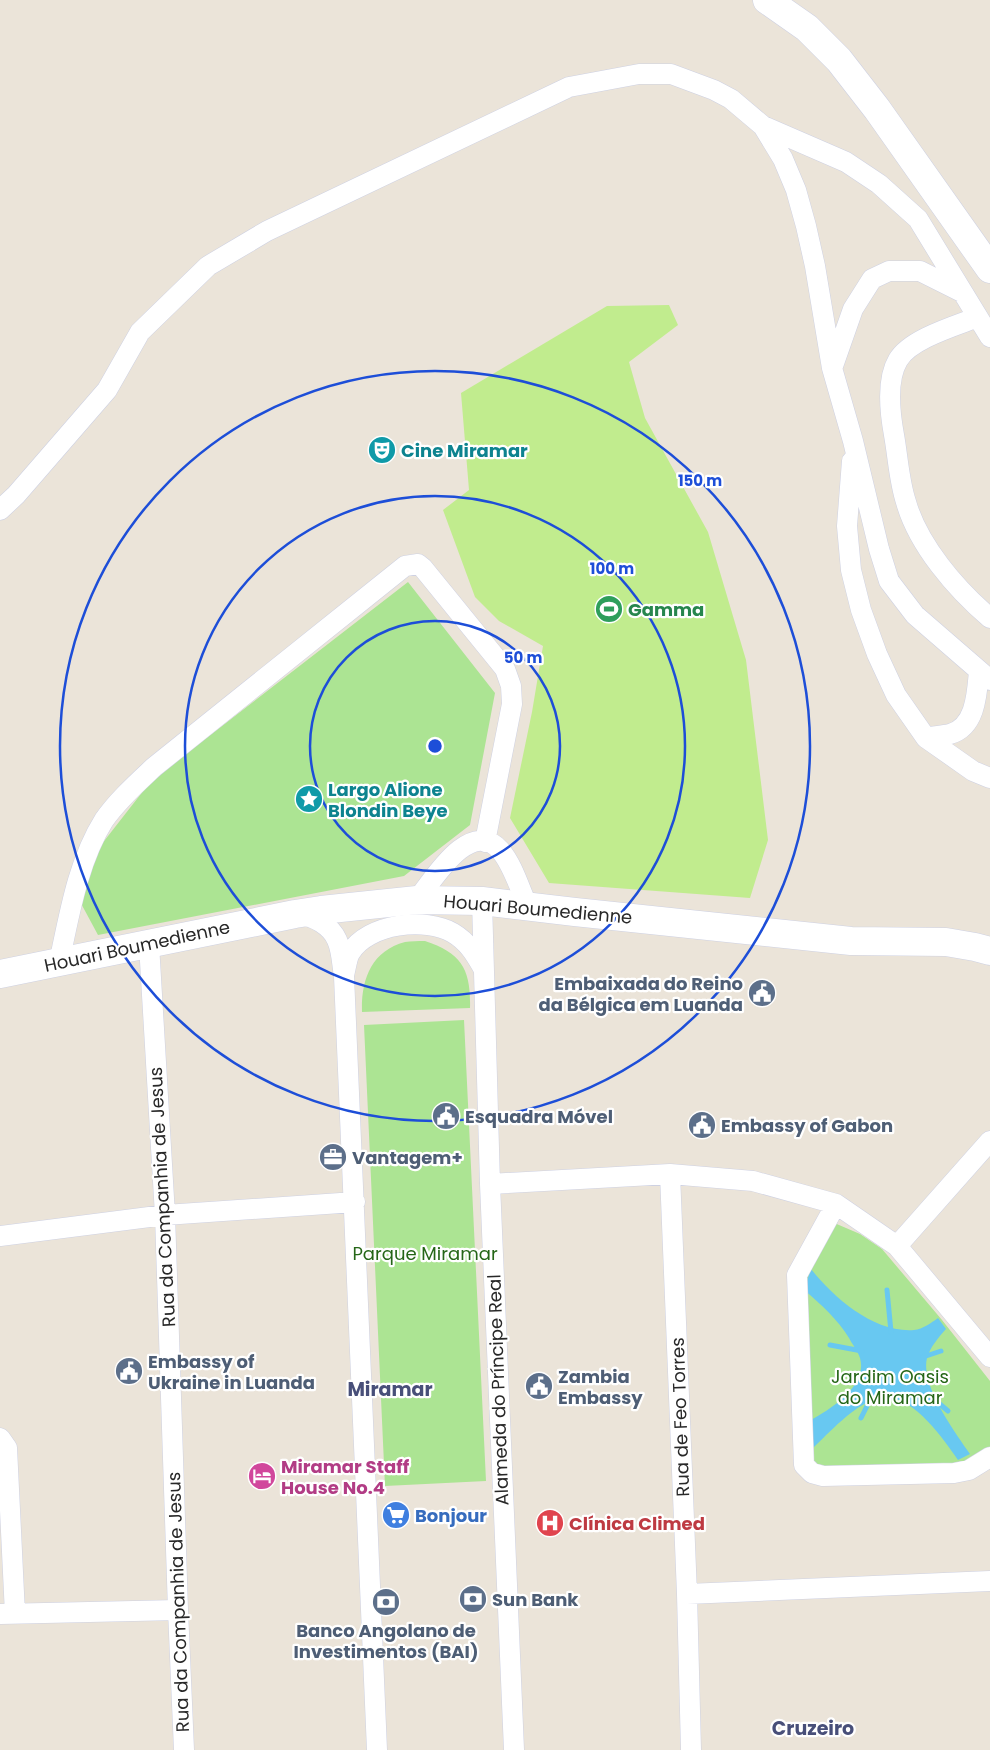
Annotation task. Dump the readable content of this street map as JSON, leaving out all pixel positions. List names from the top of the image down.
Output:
{
  "streets": {
    "street": [
      "Houari Boumedienne",
      "Rua da Companhia de Jesus",
      "Alameda do Príncipe Real",
      "Rua de Feo Torres"
    ]
  },
  "crossings": [
    ["Houari Boumedienne", "Rua da Companhia de Jesus"],
    ["Houari Boumedienne", "Alameda do Príncipe Real"]
  ],
  "districts": ["Miramar", "Cruzeiro"],
  "parks": ["Parque Miramar", "Jardim Oasis do Miramar"],
  "places": {
    "theatre": ["Cine Miramar"],
    "sports": ["Gamma"],
    "place": ["Largo Alione Blondin Beye"],
    "public building": [
      "Embaixada do Reino da Bélgica em Luanda",
      "Esquadra Móvel",
      "Embassy of Gabon",
      "Embassy of Ukraine in Luanda",
      "Zambia Embassy"
    ],
    "office": ["Vantagem+"],
    "hotel": ["Miramar Staff House No.4"],
    "supermarket": ["Bonjour"],
    "hospital": ["Clínica Climed"],
    "bank": ["Sun Bank", "Banco Angolano de Investimentos (BAI)"]
  },
  "rings": ["150 m", "100 m", "50 m"]
}
